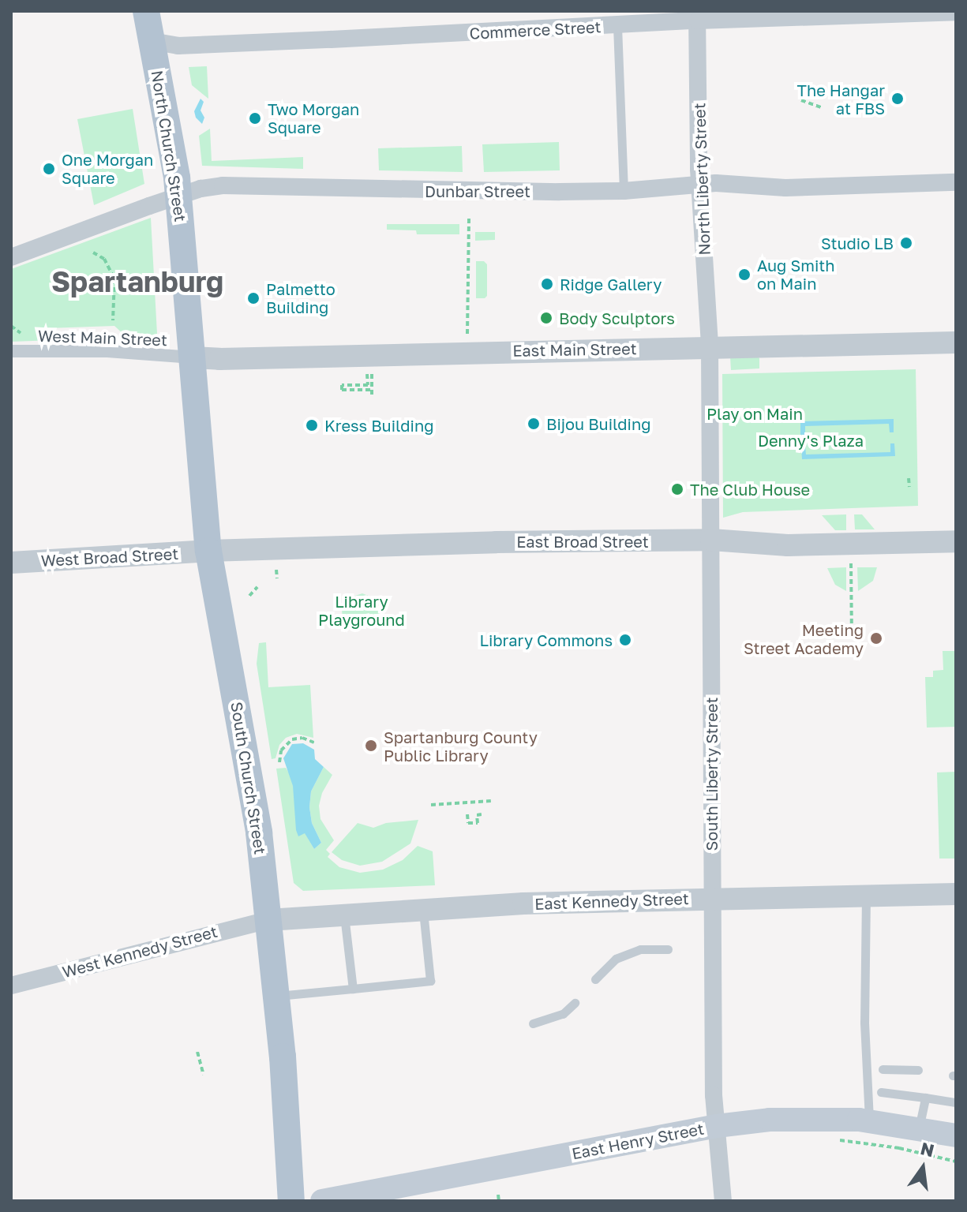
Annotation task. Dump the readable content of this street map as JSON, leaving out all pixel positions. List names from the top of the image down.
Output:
{
  "streets": {
    "main road": ["North Church Street", "South Church Street", "East Henry Street"],
    "street": [
      "Commerce Street",
      "North Liberty Street",
      "Dunbar Street",
      "West Main Street",
      "East Main Street",
      "East Broad Street",
      "West Broad Street",
      "South Liberty Street",
      "East Kennedy Street",
      "West Kennedy Street"
    ]
  },
  "crossings": [
    ["Commerce Street", "North Church Street"],
    ["Commerce Street", "North Liberty Street"],
    ["North Church Street", "Dunbar Street"],
    ["North Church Street", "West Main Street"],
    ["North Church Street", "East Main Street"],
    ["North Church Street", "South Church Street"],
    ["North Liberty Street", "Dunbar Street"],
    ["North Liberty Street", "East Main Street"],
    ["North Liberty Street", "South Liberty Street"],
    ["West Main Street", "East Main Street"],
    ["West Main Street", "South Church Street"],
    ["East Main Street", "South Liberty Street"],
    ["East Main Street", "South Church Street"],
    ["East Broad Street", "West Broad Street"],
    ["East Broad Street", "South Liberty Street"],
    ["East Broad Street", "South Church Street"],
    ["West Broad Street", "South Church Street"],
    ["South Liberty Street", "East Kennedy Street"],
    ["South Liberty Street", "East Henry Street"],
    ["South Church Street", "East Kennedy Street"],
    ["South Church Street", "West Kennedy Street"],
    ["East Kennedy Street", "West Kennedy Street"]
  ],
  "districts": ["Spartanburg"],
  "parks": ["Play on Main", "Denny's Plaza", "Library Playground"],
  "places": [
    "The Hangar at FBS",
    "Two Morgan Square",
    "One Morgan Square",
    "Studio LB",
    "Aug Smith on Main",
    "Ridge Gallery",
    "Palmetto Building",
    "Body Sculptors",
    "Bijou Building",
    "Kress Building",
    "The Club House",
    "Meeting Street Academy",
    "Library Commons",
    "Spartanburg County Public Library"
  ],
  "north": "top"
}
